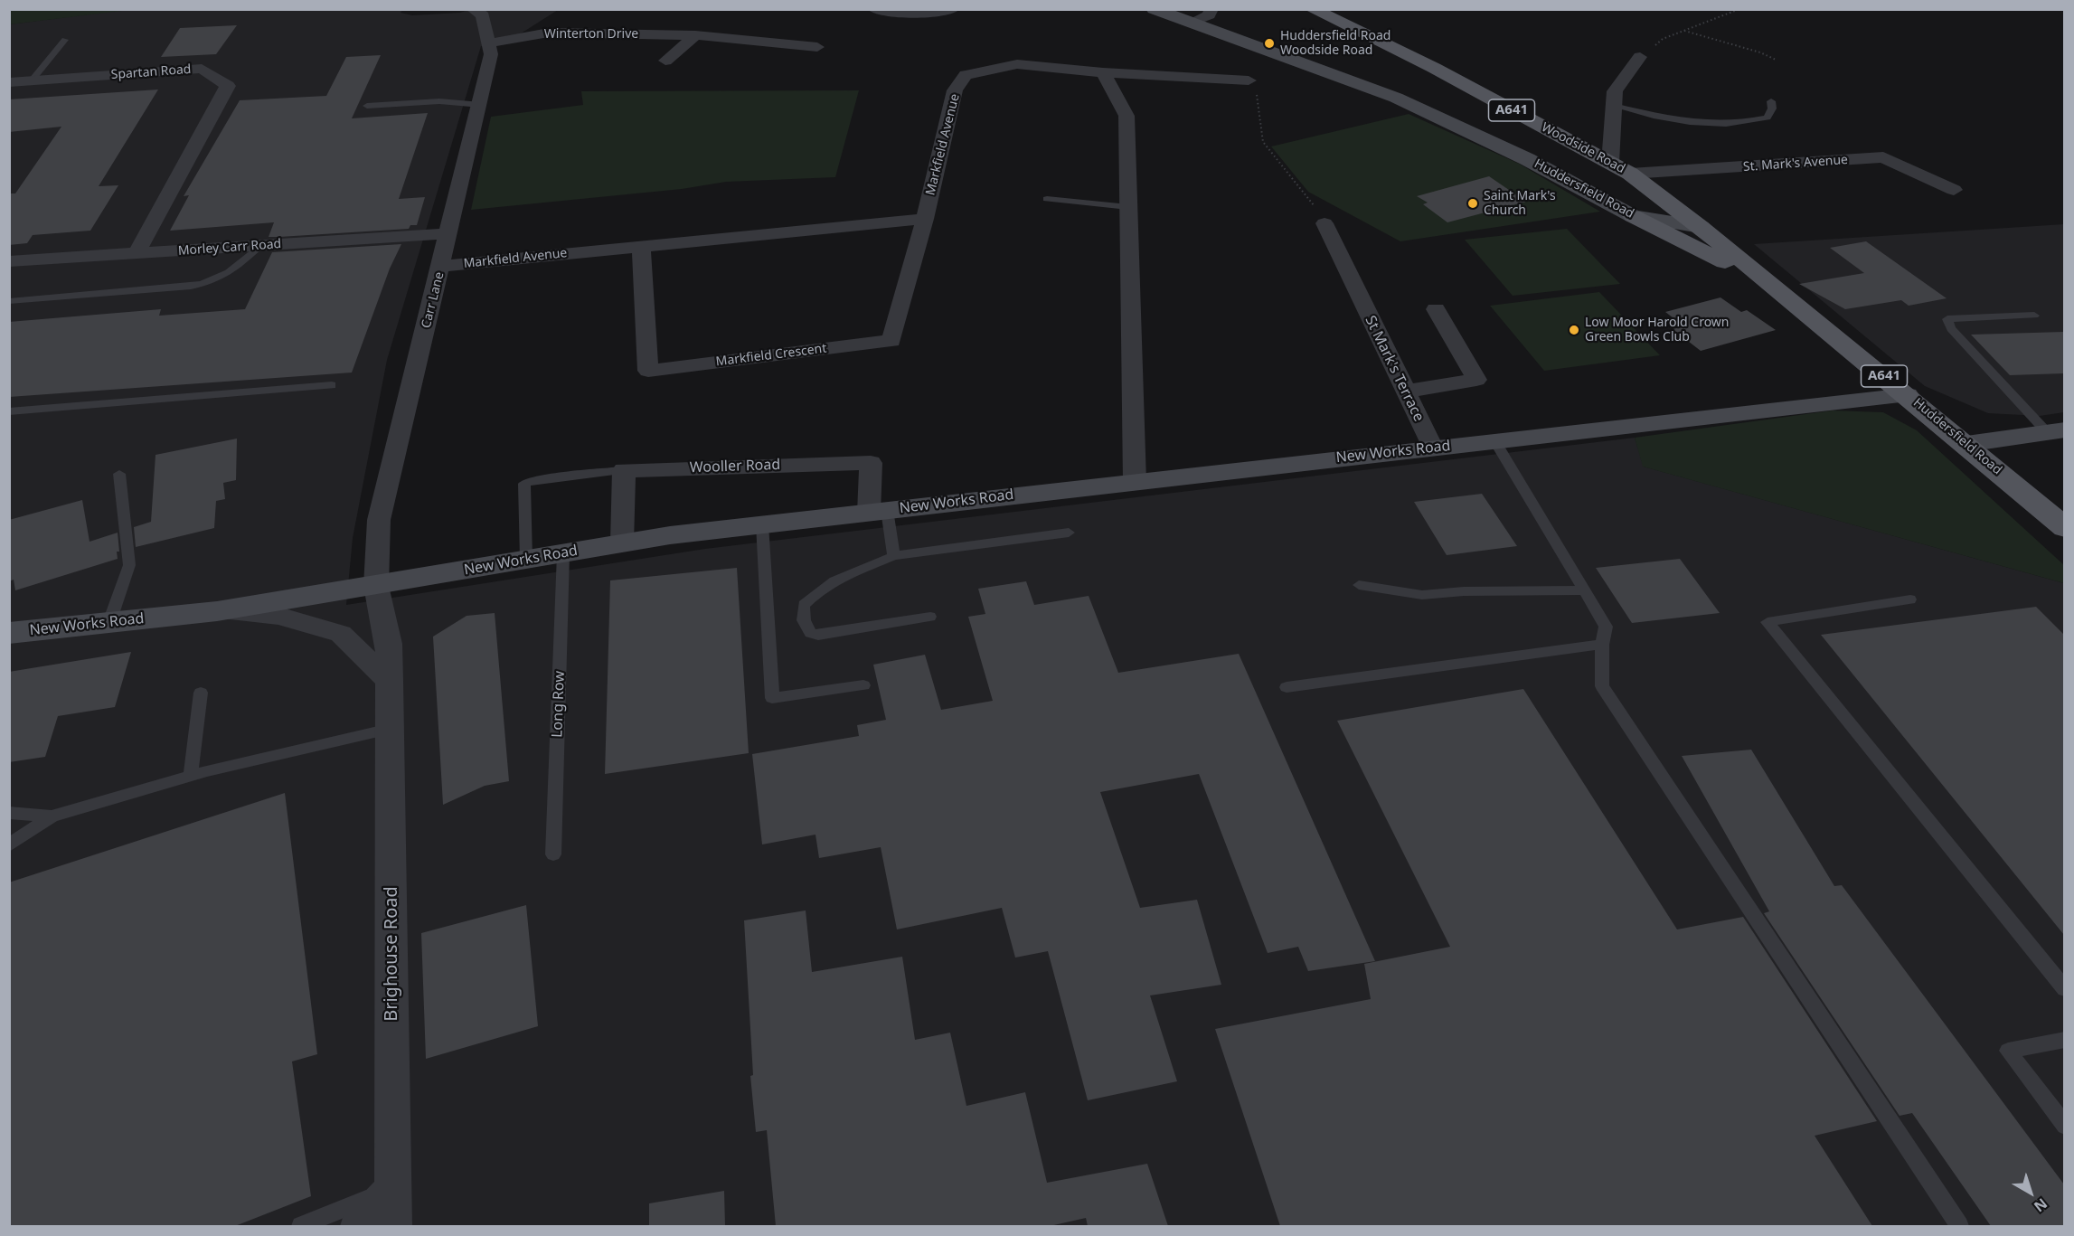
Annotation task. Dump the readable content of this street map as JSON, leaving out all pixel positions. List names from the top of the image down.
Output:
{
  "streets": {
    "main road": ["A641", "Woodside Road", "Huddersfield Road"],
    "street": [
      "Winterton Drive",
      "Spartan Road",
      "Markfield Avenue",
      "St. Mark's Avenue",
      "Morley Carr Road",
      "Carr Lane",
      "Markfield Crescent",
      "St Mark's Terrace",
      "New Works Road",
      "Wooller Road",
      "Brighouse Road"
    ],
    "lane": ["Long Row"]
  },
  "crossings": [
    ["Winterton Drive", "Carr Lane"],
    ["Spartan Road", "Morley Carr Road"],
    ["Markfield Avenue", "Carr Lane"],
    ["Markfield Avenue", "Markfield Crescent"],
    ["Woodside Road", "St. Mark's Avenue"],
    ["Woodside Road", "Huddersfield Road"],
    ["Huddersfield Road", "New Works Road"],
    ["Morley Carr Road", "Carr Lane"],
    ["Carr Lane", "New Works Road"],
    ["Carr Lane", "Brighouse Road"],
    ["St Mark's Terrace", "New Works Road"],
    ["New Works Road", "Wooller Road"],
    ["New Works Road", "Long Row"],
    ["New Works Road", "Brighouse Road"]
  ],
  "places": ["Huddersfield Road Woodside Road", "Saint Mark's Church", "Low Moor Harold Crown Green Bowls Club"],
  "north": "bottom right"
}
